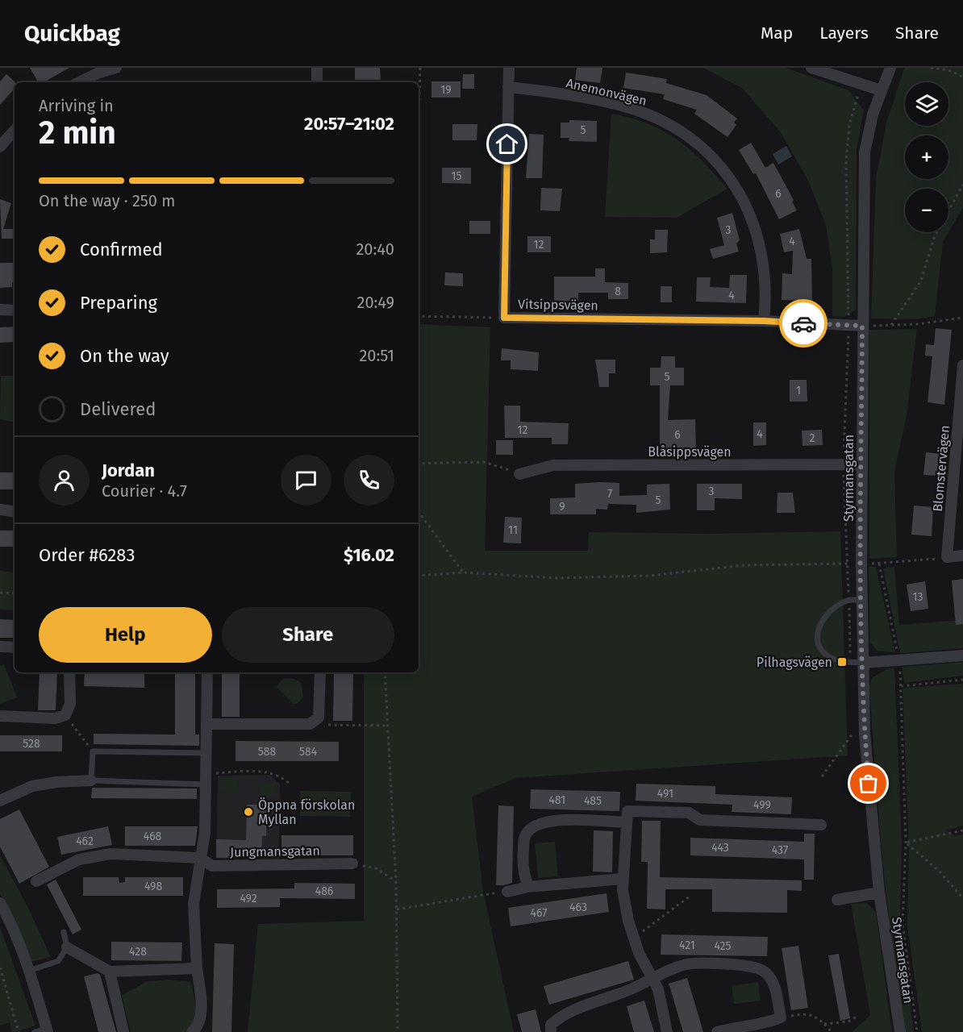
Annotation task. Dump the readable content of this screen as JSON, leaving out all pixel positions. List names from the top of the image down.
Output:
{
  "streets": {
    "street": [
      "Anemonvägen",
      "Vitsippsvägen",
      "Blåsippsvägen",
      "Blomstervägen",
      "Styrmansgatan",
      "Jungmansgatan"
    ]
  },
  "crossings": [
    ["Anemonvägen", "Vitsippsvägen"],
    ["Vitsippsvägen", "Styrmansgatan"],
    ["Blåsippsvägen", "Styrmansgatan"]
  ],
  "places": {
    "transit": ["Pilhagsvägen"],
    "other": ["Öppna förskolan Myllan"]
  },
  "house_numbers": [
    "19",
    "5",
    "15",
    "6",
    "3",
    "4",
    "12",
    "8",
    "4",
    "5",
    "1",
    "12",
    "4",
    "6",
    "2",
    "3",
    "7",
    "5",
    "9",
    "11",
    "13",
    "528",
    "588",
    "584",
    "491",
    "481",
    "485",
    "499",
    "468",
    "462",
    "443",
    "437",
    "498",
    "486",
    "492",
    "463",
    "467",
    "421",
    "425",
    "428"
  ],
  "page": {
    "header": "Quickbag",
    "nav": ["Map", "Layers", "Share"],
    "map_buttons": ["+", "−"],
    "heading": ["2 min", "Arriving in", "20:57–21:02"],
    "panel": [
      "Jordan",
      "Courier · 4.7",
      "Order #6283",
      "$16.02"
    ],
    "bar": "On the way · 250 m",
    "list": [
      ["Confirmed", "20:40"],
      ["Preparing", "20:49"],
      ["On the way", "20:51"],
      "Delivered"
    ],
    "buttons": ["Help", "Share"]
  }
}
